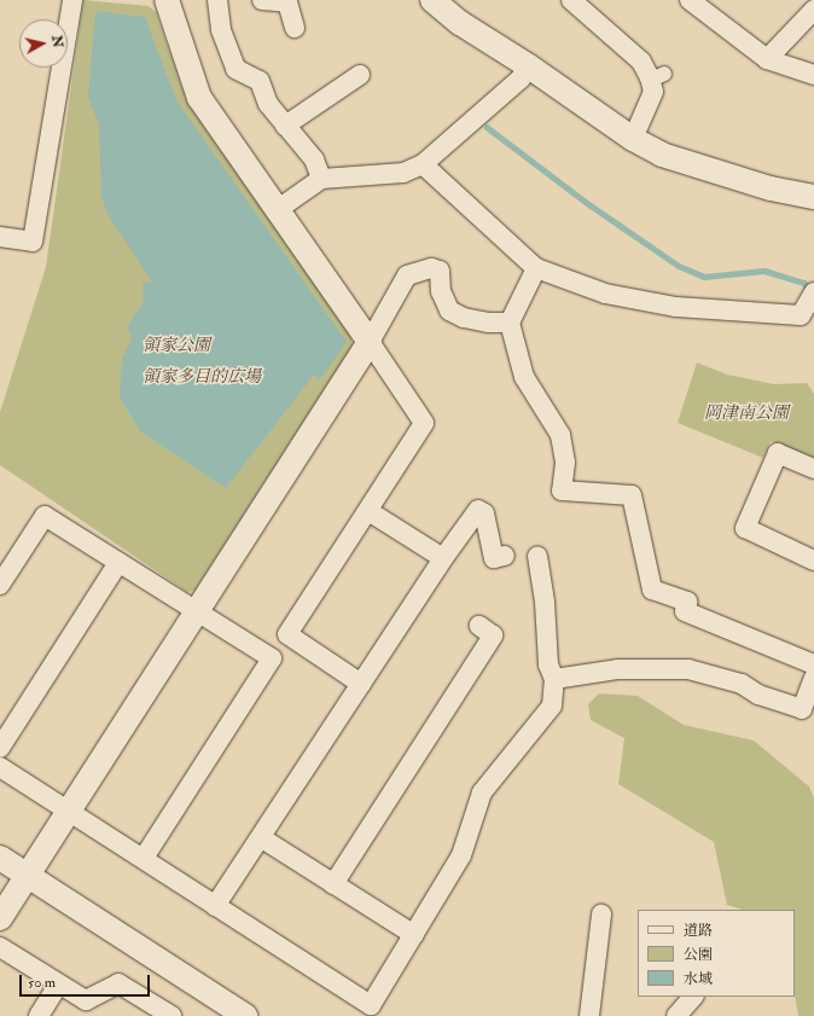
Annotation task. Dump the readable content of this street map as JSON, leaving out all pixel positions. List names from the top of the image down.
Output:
{
  "parks": ["領家公園", "領家多目的広場", "岡津南公園"],
  "legend": ["道路", "公園", "水域"],
  "scale_bar": "50 m",
  "north": "right"
}
